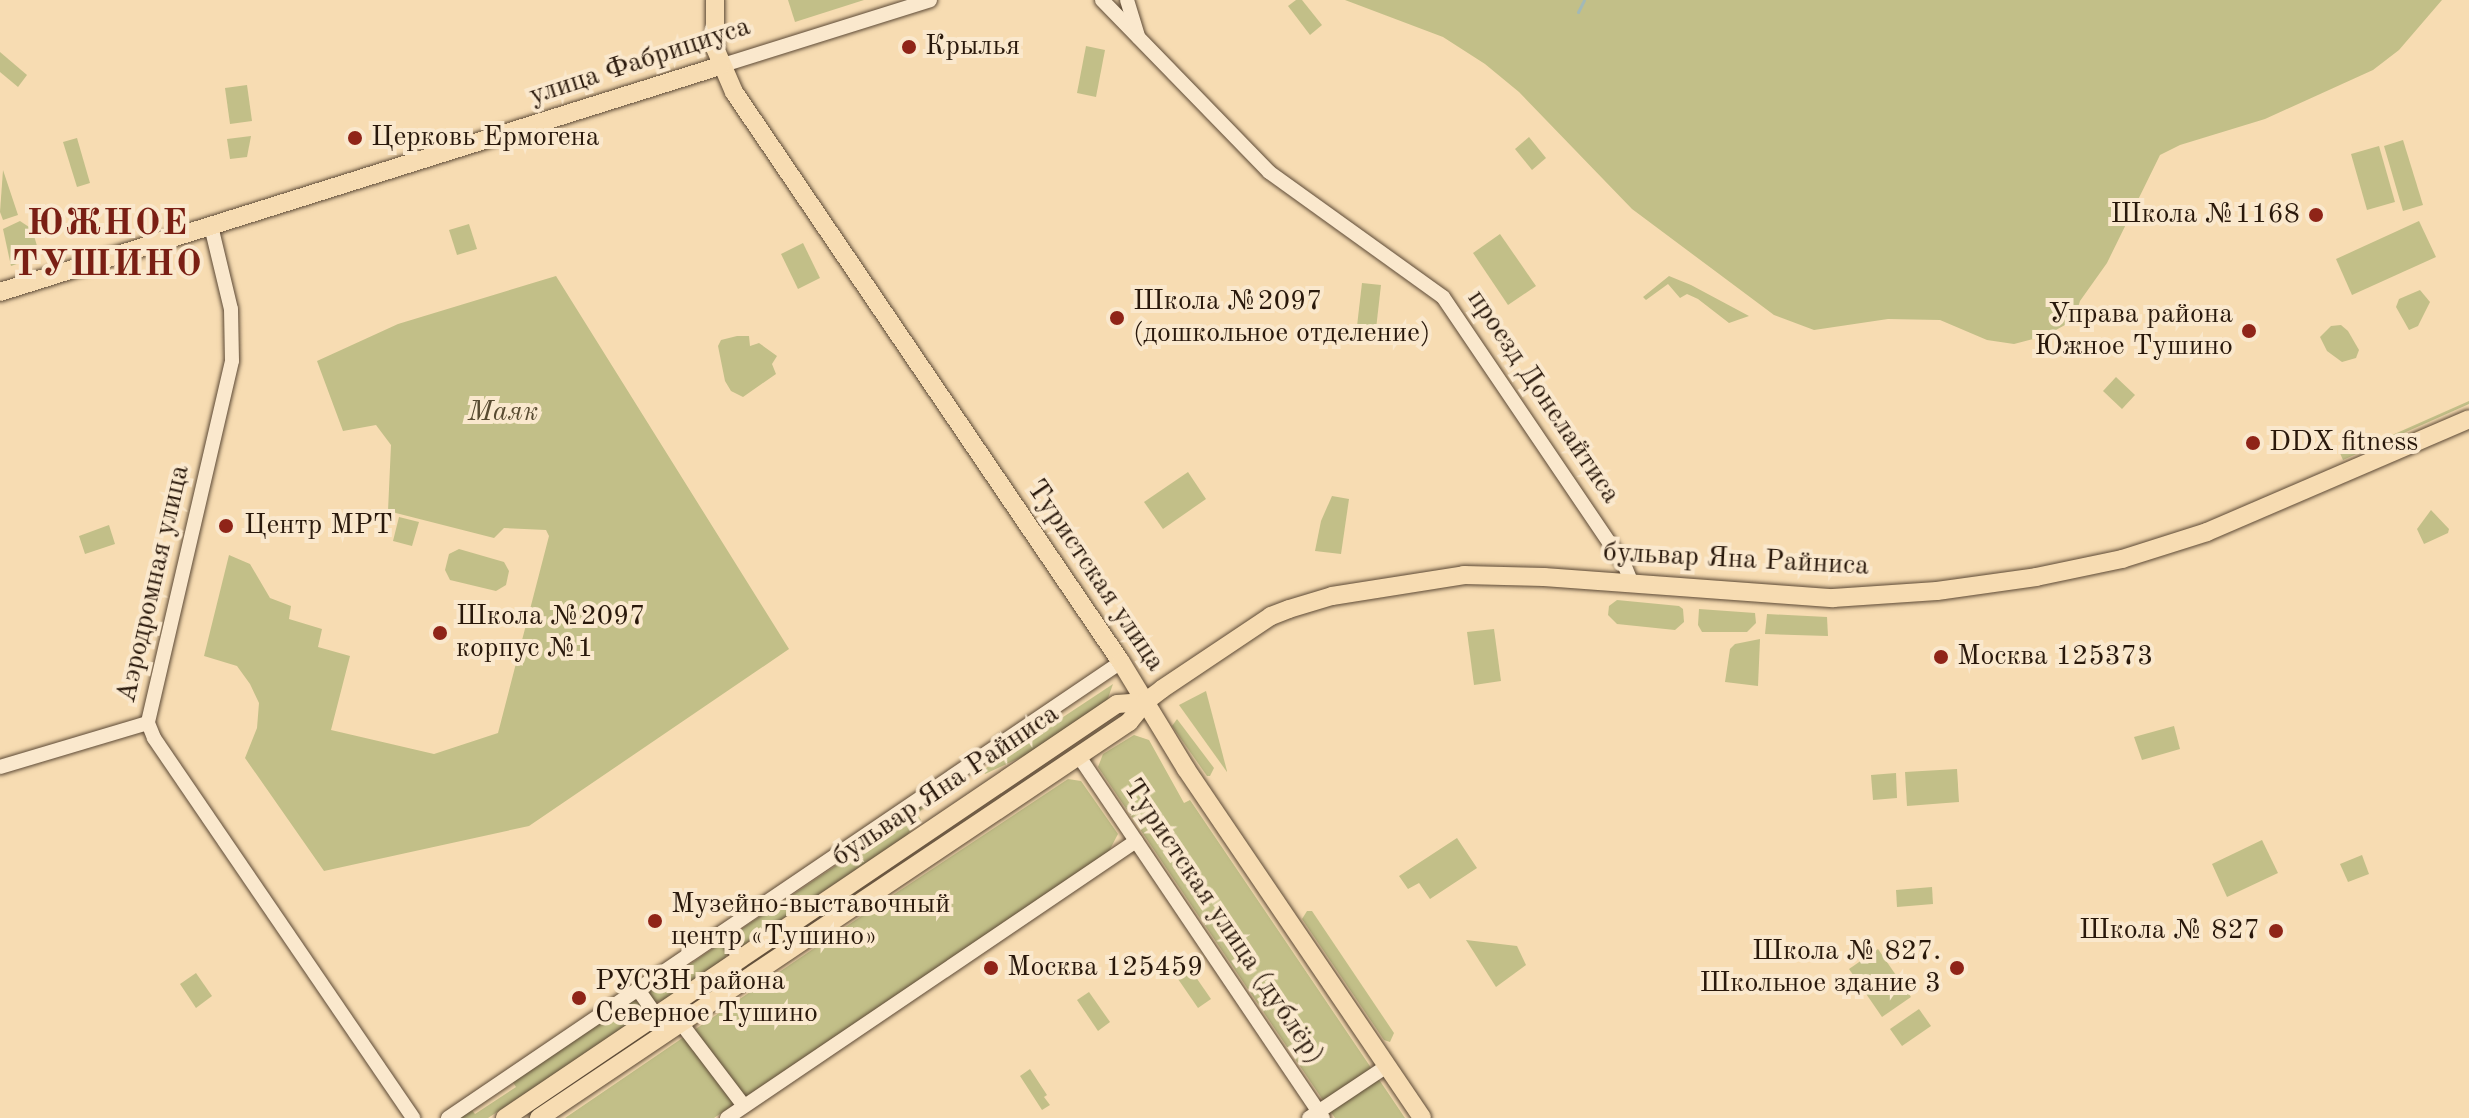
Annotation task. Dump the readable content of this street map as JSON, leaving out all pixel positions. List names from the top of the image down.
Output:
{
  "streets": {
    "main road": ["улица Фабрициуса", "бульвар Яна Райниса", "Туристская улица"],
    "street": ["проезд Донелайтиса", "Аэродромная улица", "Туристская улица (дублёр)"]
  },
  "crossings": [
    ["улица Фабрициуса", "Туристская улица"],
    ["улица Фабрициуса", "Аэродромная улица"],
    ["проезд Донелайтиса", "бульвар Яна Райниса"],
    ["бульвар Яна Райниса", "Туристская улица"],
    ["бульвар Яна Райниса", "Туристская улица (дублёр)"]
  ],
  "districts": ["ЮЖНОЕ ТУШИНО"],
  "parks": ["Маяк"],
  "places": [
    "Крылья",
    "Церковь Ермогена",
    "Школа №1168",
    "Школа №2097 (дошкольное отделение)",
    "Управа района Южное Тушино",
    "DDX fitness",
    "Центр МРТ",
    "Школа №2097 корпус №1",
    "Москва 125373",
    "Музейно-выставочный центр «Тушино»",
    "Школа № 827",
    "Москва 125459",
    "Школа № 827. Школьное здание 3",
    "РУСЗН района Северное Тушино"
  ]
}
